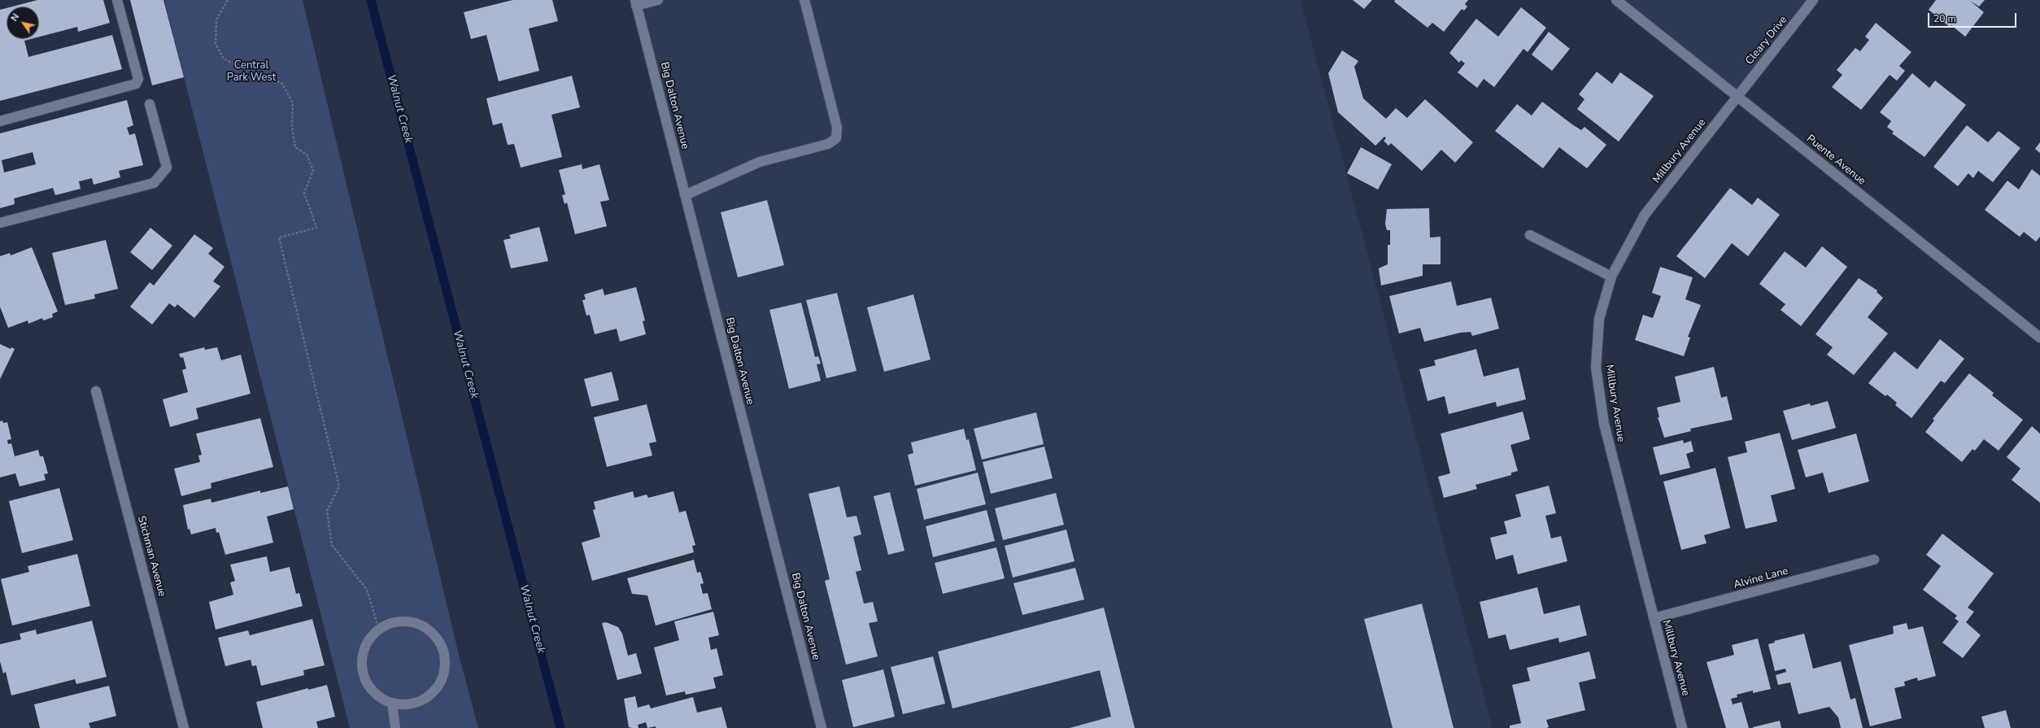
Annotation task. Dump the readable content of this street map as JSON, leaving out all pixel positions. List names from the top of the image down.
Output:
{
  "streets": {
    "street": [
      "Cleary Drive",
      "Big Dalton Avenue",
      "Millbury Avenue",
      "Puente Avenue",
      "Stichman Avenue",
      "Alvine Lane"
    ]
  },
  "crossings": [
    ["Cleary Drive", "Millbury Avenue"],
    ["Cleary Drive", "Puente Avenue"],
    ["Millbury Avenue", "Puente Avenue"],
    ["Millbury Avenue", "Alvine Lane"]
  ],
  "water": ["Walnut Creek"],
  "parks": ["Central Park West"],
  "scale_bar": "20 m",
  "north": "top left"
}
